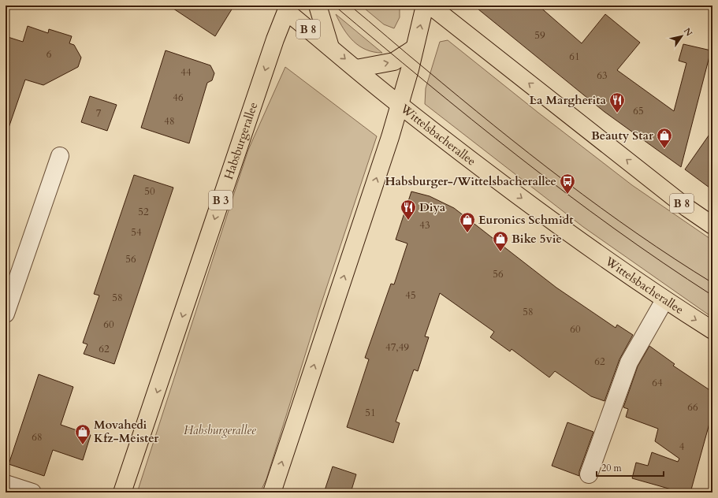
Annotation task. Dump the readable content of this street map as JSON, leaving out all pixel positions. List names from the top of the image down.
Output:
{
  "streets": {
    "main road": [
      "B 8",
      "Wittelsbacherallee",
      "Habsburgerallee",
      "B 3"
    ]
  },
  "crossings": [
    ["Wittelsbacherallee", "Habsburgerallee"]
  ],
  "parks": ["Habsburgerallee"],
  "places": {
    "restaurant": ["La Margherita", "Diya"],
    "shop": [
      "Beauty Star",
      "Euronics Schmidt",
      "Bike 5vie",
      "Movahedi Kfz-Meister"
    ],
    "bus stop": ["Habsburger-/Wittelsbacherallee"]
  },
  "house_numbers": [
    "59",
    "6",
    "61",
    "44",
    "63",
    "46",
    "65",
    "7",
    "48",
    "50",
    "52",
    "43",
    "54",
    "56",
    "56",
    "45",
    "58",
    "58",
    "60",
    "60",
    "47,49",
    "62",
    "62",
    "64",
    "66",
    "51",
    "68",
    "4"
  ],
  "scale_bar": "20 m",
  "north": "top right"
}
